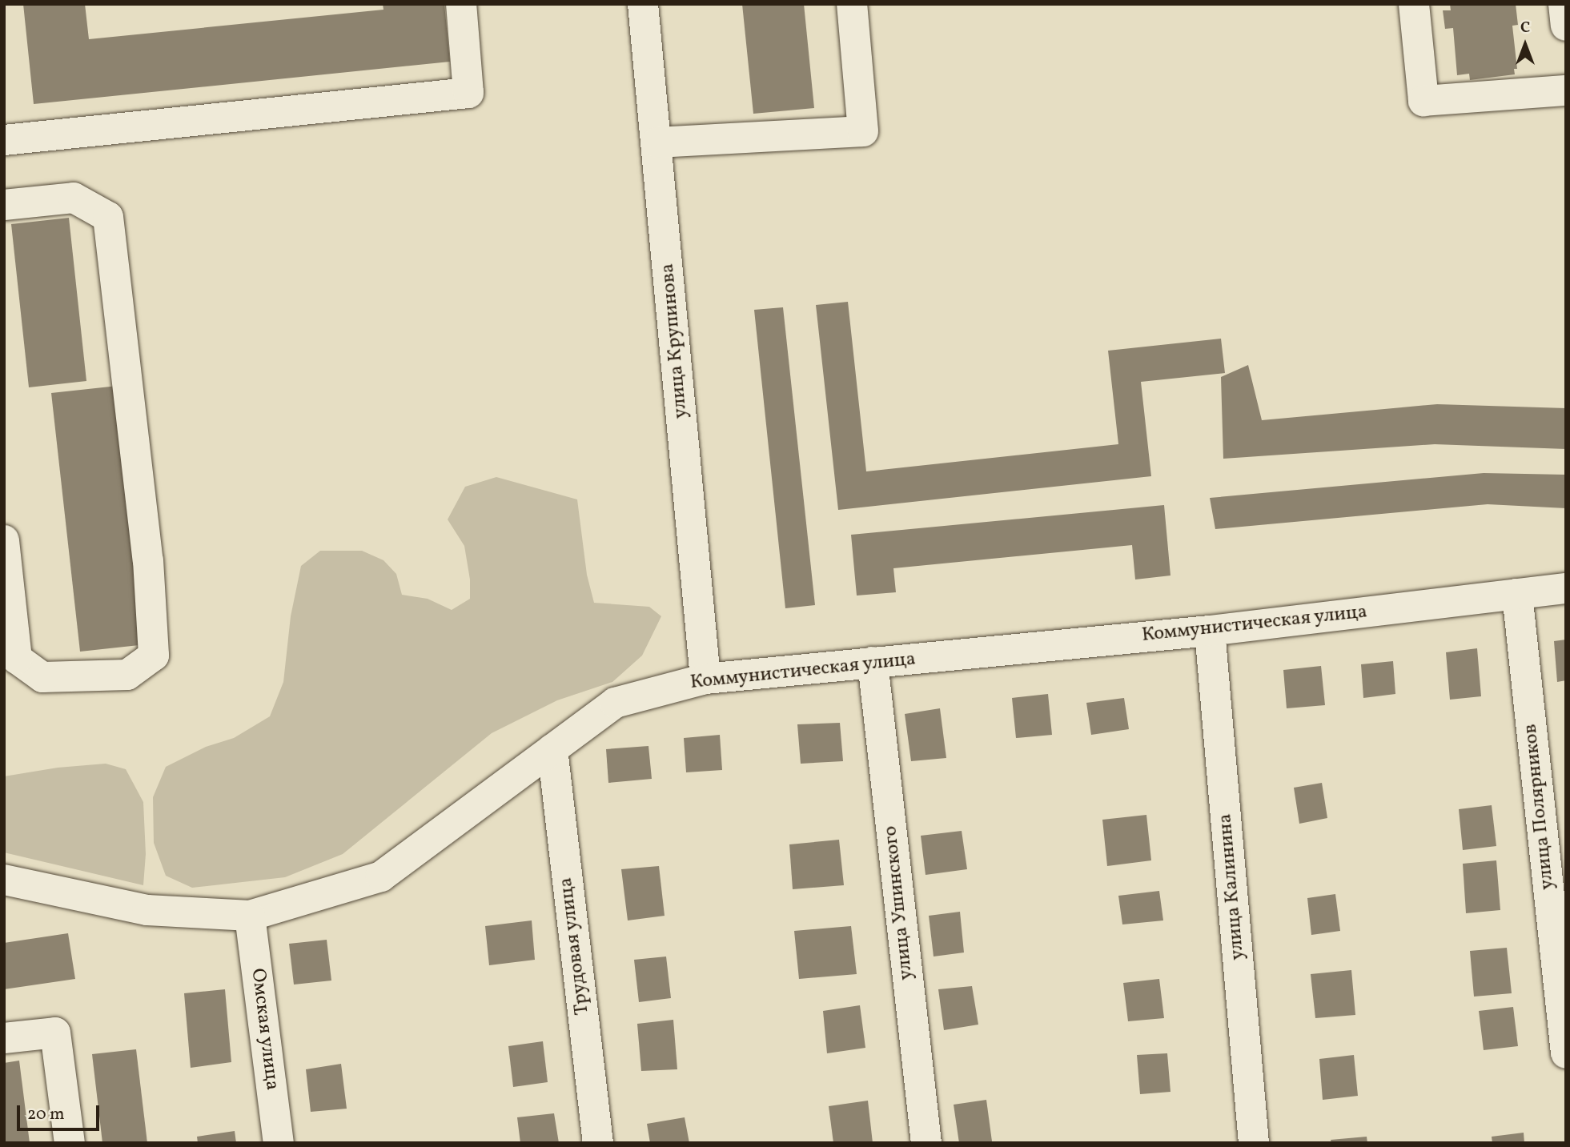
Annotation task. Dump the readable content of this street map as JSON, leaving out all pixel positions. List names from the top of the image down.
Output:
{
  "streets": {
    "street": [
      "улица Крупинова",
      "Коммунистическая улица",
      "улица Полярников",
      "улица Калинина",
      "улица Ушинского",
      "Трудовая улица",
      "Омская улица"
    ]
  },
  "crossings": [
    ["улица Крупинова", "Коммунистическая улица"],
    ["Коммунистическая улица", "улица Полярников"],
    ["Коммунистическая улица", "улица Калинина"],
    ["Коммунистическая улица", "улица Ушинского"],
    ["Коммунистическая улица", "Трудовая улица"],
    ["Коммунистическая улица", "Омская улица"]
  ],
  "scale_bar": "20 m",
  "north": "top"
}
